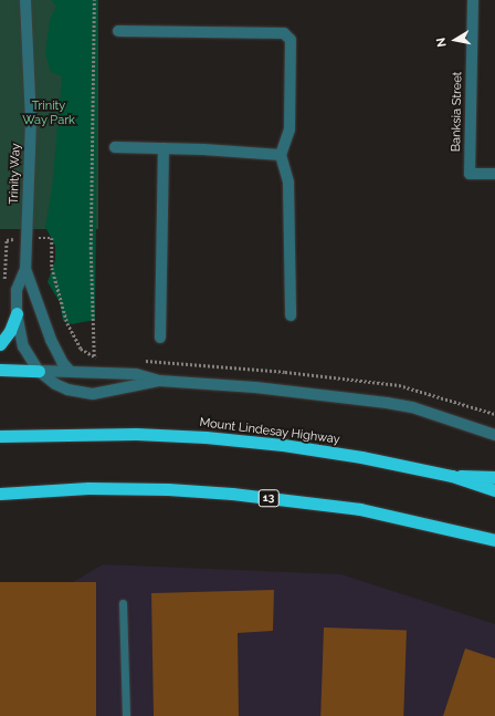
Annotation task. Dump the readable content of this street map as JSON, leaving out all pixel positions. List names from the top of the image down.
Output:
{
  "streets": {
    "highway": ["Mount Lindesay Highway", "13"],
    "street": ["Banksia Street", "Trinity Way"]
  },
  "parks": ["Trinity Way Park"],
  "north": "left"
}
